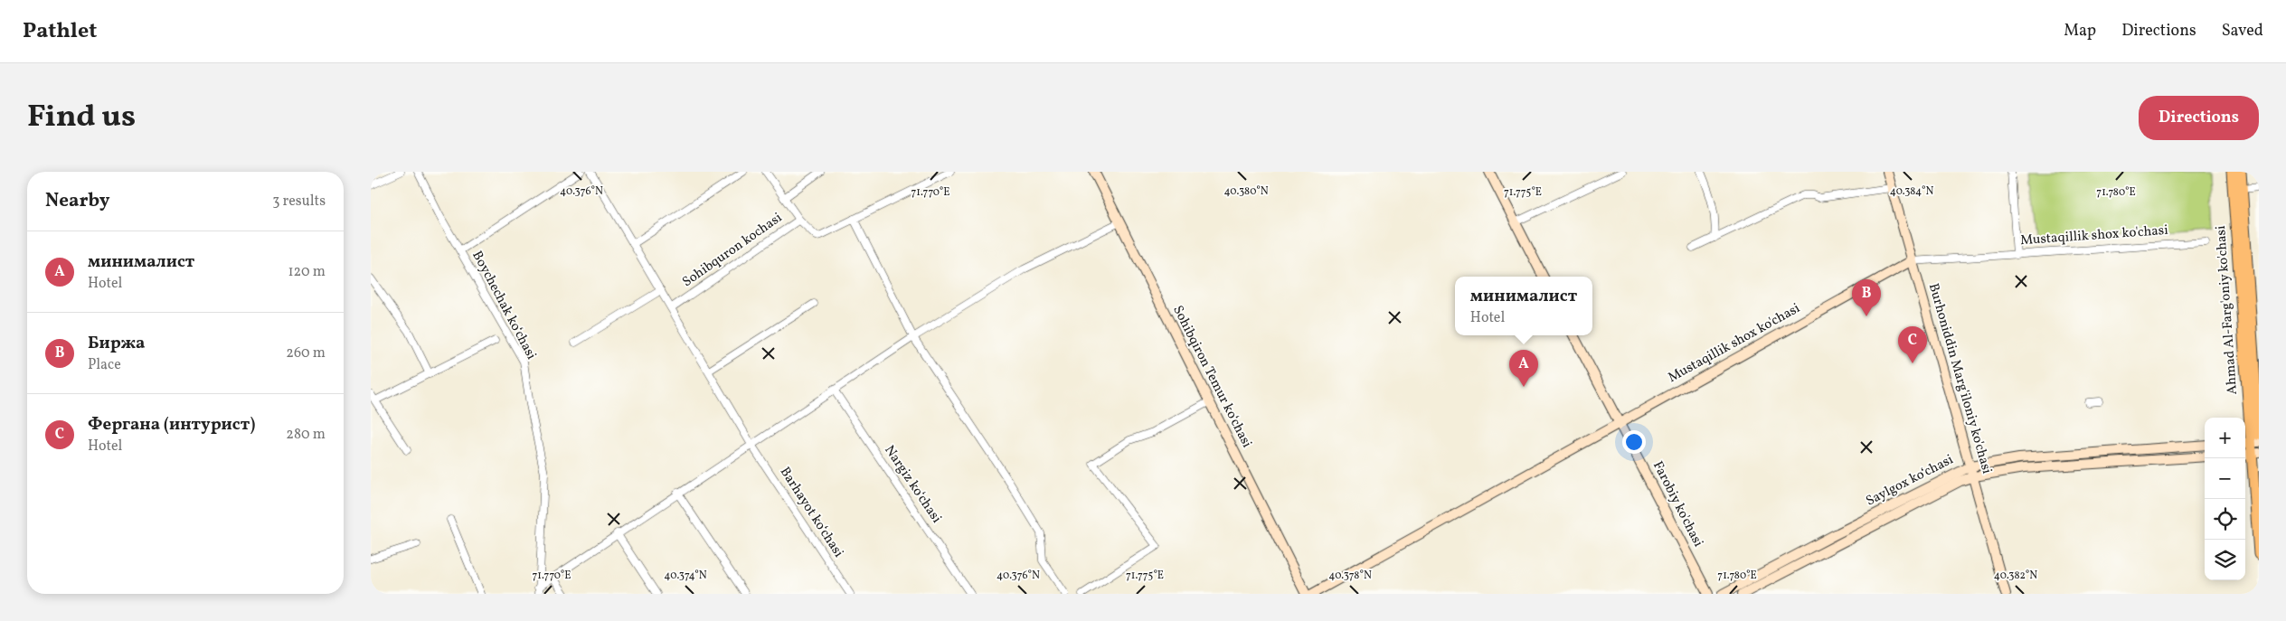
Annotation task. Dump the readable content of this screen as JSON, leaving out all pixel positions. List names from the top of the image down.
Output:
{
  "streets": {
    "main road": [
      "Mustaqillik shox ko'chasi",
      "Ahmad Al-Farg'oniy ko'chasi",
      "Sohibqiron Temur koʻchasi",
      "Burhoniddin Marg'iloniy ko'chasi",
      "Saylgox koʻchasi",
      "Farobiy ko'chasi"
    ],
    "street": [
      "Sohibquron kochasi",
      "Boychechak koʻchasi",
      "Nargiz koʻchasi",
      "Barhayot koʻchasi"
    ]
  },
  "crossings": [
    ["Mustaqillik shox ko'chasi", "Burhoniddin Marg'iloniy ko'chasi"],
    ["Mustaqillik shox ko'chasi", "Farobiy ko'chasi"],
    ["Sohibquron kochasi", "Barhayot koʻchasi"],
    ["Burhoniddin Marg'iloniy ko'chasi", "Saylgox koʻchasi"]
  ],
  "page": {
    "header": "Pathlet",
    "nav": ["Map", "Directions", "Saved"],
    "title": "Find us",
    "buttons": "Directions",
    "heading": ["Nearby", "3 results"],
    "list": [
      {
        "mark": "A",
        "name": "минималист",
        "note": "Hotel",
        "value": "120 m"
      },
      {
        "mark": "B",
        "name": "Биржа",
        "note": "Place",
        "value": "260 m"
      },
      {
        "mark": "C",
        "name": "Фергана (интурист)",
        "note": "Hotel",
        "value": "280 m"
      }
    ],
    "popup": ["минималист", "Hotel"],
    "pins": ["B", "C", "A"],
    "map_buttons": ["+", "−"]
  },
  "coordinates": [
    "40.376°N",
    "40.380°N",
    "40.384°N",
    "71.770°E",
    "71.775°E",
    "71.780°E",
    "40.374°N",
    "40.378°N",
    "40.382°N"
  ]
}
